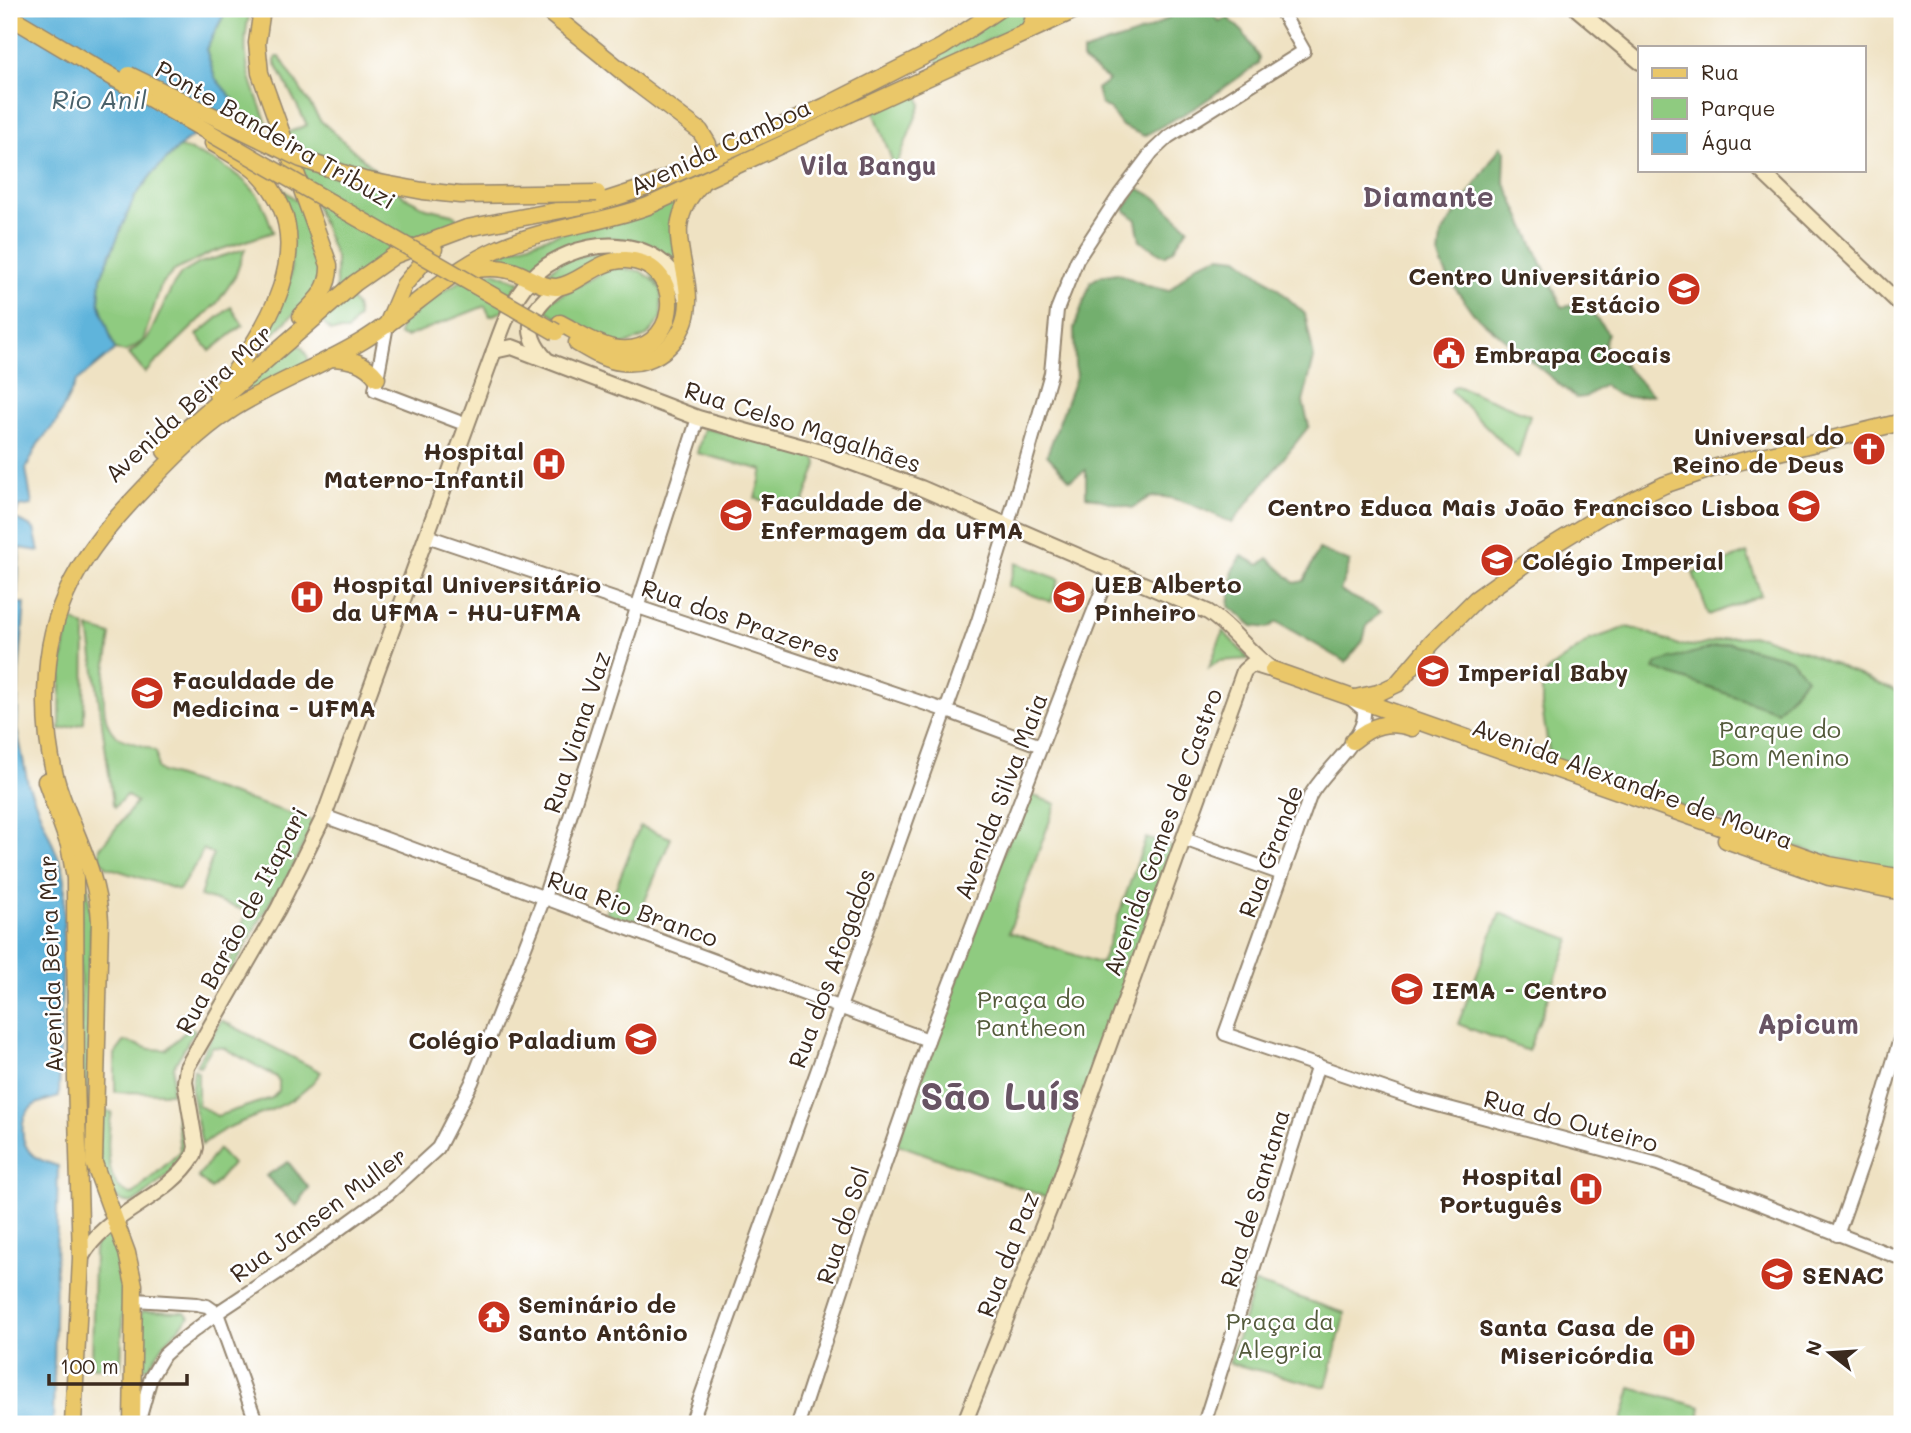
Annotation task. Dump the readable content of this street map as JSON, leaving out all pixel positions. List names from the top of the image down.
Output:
{
  "streets": {
    "main road": [
      "Ponte Bandeira Tribuzi",
      "Avenida Camboa",
      "Avenida Beira Mar",
      "Rua Celso Magalhães",
      "Avenida Alexandre de Moura",
      "Avenida Gomes de Castro",
      "Rua Barão de Itapari",
      "Rua da Paz"
    ],
    "street": [
      "Rua dos Prazeres",
      "Rua Viana Vaz",
      "Avenida Silva Maia",
      "Rua Grande",
      "Rua Rio Branco",
      "Rua dos Afogados",
      "Rua do Outeiro",
      "Rua de Santana",
      "Rua Jansen Muller",
      "Rua do Sol"
    ]
  },
  "crossings": [
    ["Ponte Bandeira Tribuzi", "Rua Celso Magalhães"],
    ["Avenida Camboa", "Avenida Beira Mar"],
    ["Avenida Beira Mar", "Rua Barão de Itapari"],
    ["Rua Celso Magalhães", "Rua Viana Vaz"],
    ["Rua Celso Magalhães", "Avenida Alexandre de Moura"],
    ["Rua Celso Magalhães", "Avenida Silva Maia"],
    ["Rua Celso Magalhães", "Avenida Gomes de Castro"],
    ["Rua Celso Magalhães", "Rua Barão de Itapari"],
    ["Rua Celso Magalhães", "Rua dos Afogados"],
    ["Rua dos Prazeres", "Rua Viana Vaz"],
    ["Rua dos Prazeres", "Avenida Silva Maia"],
    ["Rua dos Prazeres", "Rua Barão de Itapari"],
    ["Rua dos Prazeres", "Rua dos Afogados"],
    ["Rua Viana Vaz", "Rua Rio Branco"],
    ["Rua Viana Vaz", "Rua Jansen Muller"],
    ["Avenida Alexandre de Moura", "Avenida Gomes de Castro"],
    ["Avenida Alexandre de Moura", "Rua Grande"],
    ["Avenida Silva Maia", "Rua Rio Branco"],
    ["Avenida Silva Maia", "Rua do Sol"],
    ["Avenida Gomes de Castro", "Rua da Paz"],
    ["Rua Grande", "Rua do Outeiro"],
    ["Rua Rio Branco", "Rua Barão de Itapari"],
    ["Rua Rio Branco", "Rua dos Afogados"],
    ["Rua Rio Branco", "Rua Jansen Muller"],
    ["Rua Rio Branco", "Rua do Sol"],
    ["Rua do Outeiro", "Rua de Santana"]
  ],
  "districts": [
    "Vila Bangu",
    "Diamante",
    "Apicum",
    "São Luís"
  ],
  "water": ["Rio Anil"],
  "parks": ["Parque do Bom Menino", "Praça do Pantheon", "Praça da Alegria"],
  "places": {
    "school or university": [
      "Centro Universitário Estácio",
      "Centro Educa Mais João Francisco Lisboa",
      "Faculdade de Enfermagem da UFMA",
      "Colégio Imperial",
      "UEB Alberto Pinheiro",
      "Imperial Baby",
      "Faculdade de Medicina - UFMA",
      "IEMA - Centro",
      "Colégio Paladium",
      "SENAC"
    ],
    "public building": ["Embrapa Cocais"],
    "church": ["Universal do Reino de Deus"],
    "hospital": [
      "Hospital Materno-Infantil",
      "Hospital Universitário da UFMA - HU-UFMA",
      "Hospital Português",
      "Santa Casa de Misericórdia"
    ],
    "temple": ["Seminário de Santo Antônio"]
  },
  "legend": ["Rua", "Parque", "Água"],
  "scale_bar": "100 m",
  "north": "left"
}
